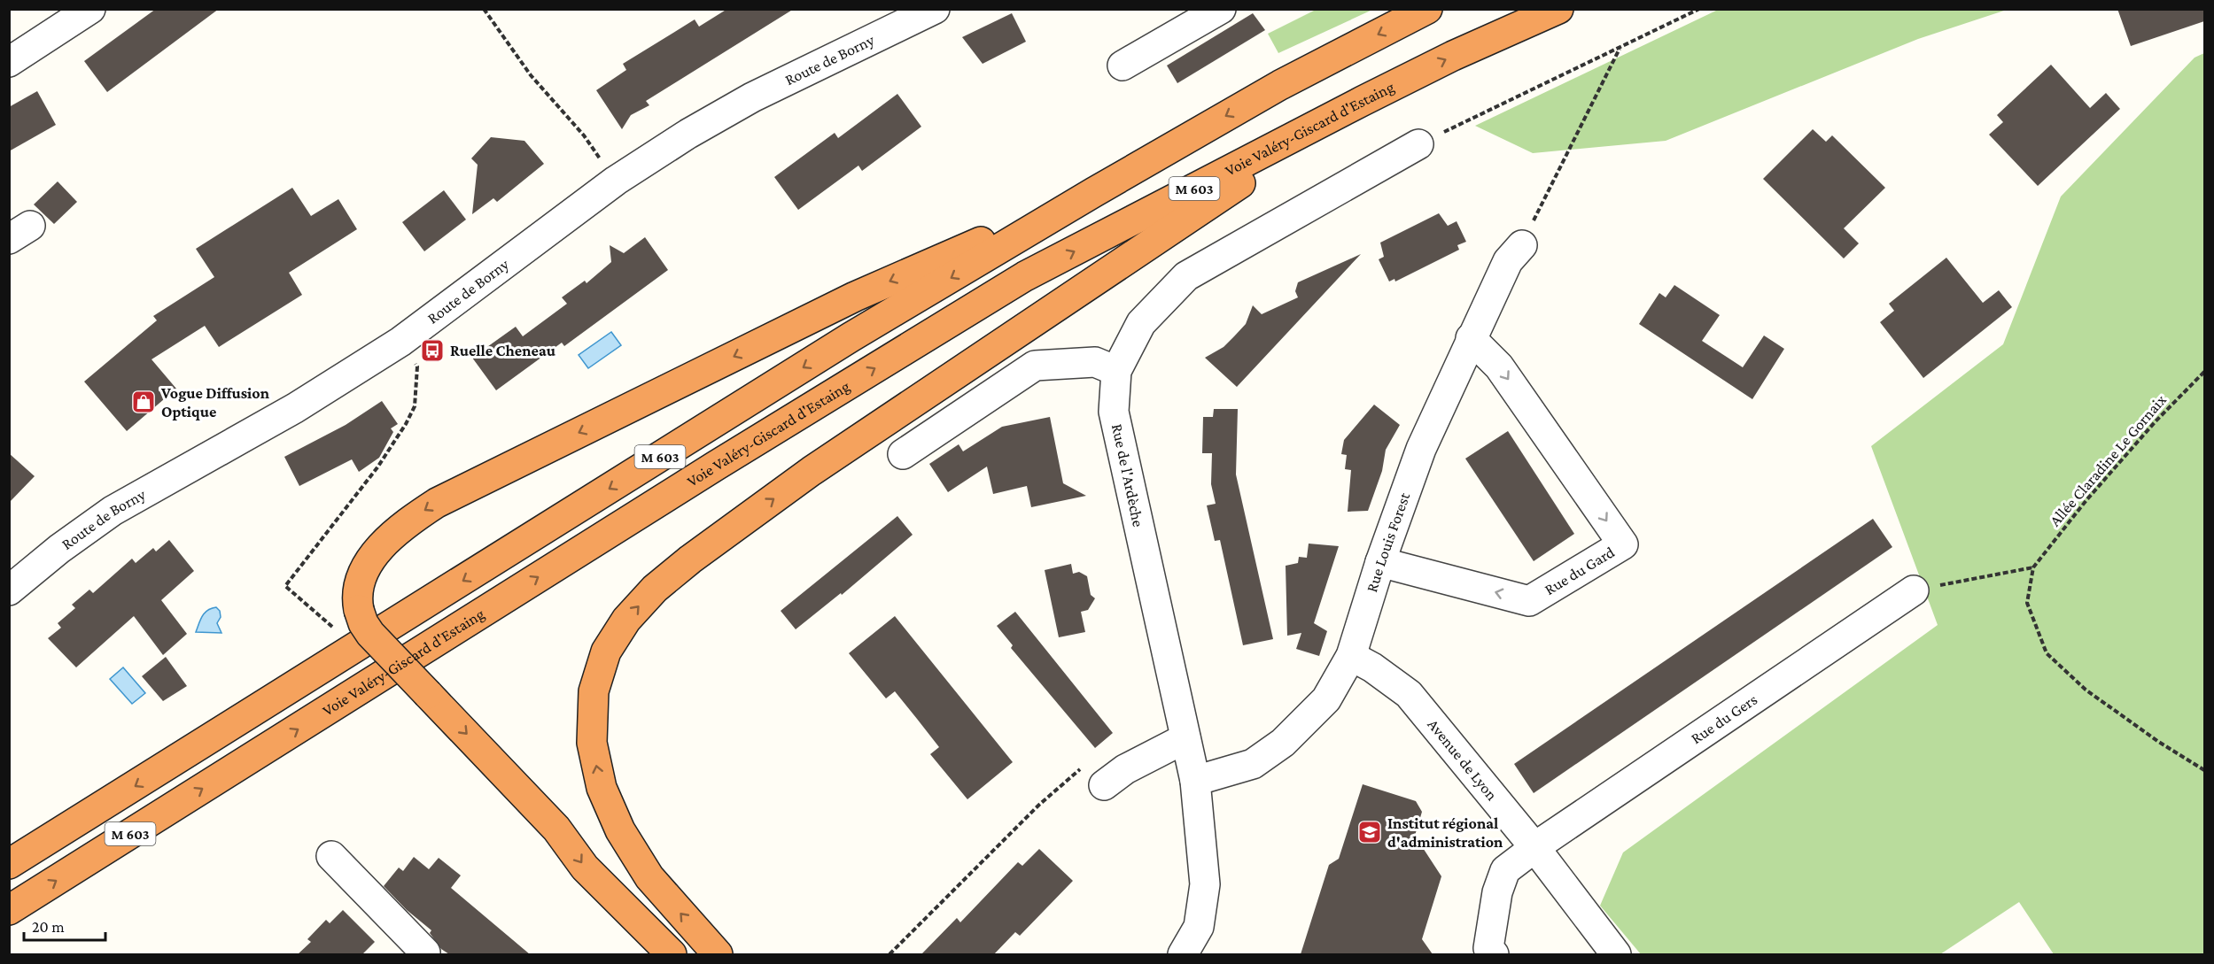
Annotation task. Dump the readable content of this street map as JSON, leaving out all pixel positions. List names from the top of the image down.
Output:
{
  "streets": {
    "highway": ["Voie Valéry-Giscard d'Estaing", "M 603"],
    "street": [
      "Route de Borny",
      "Rue de l'Ardèche",
      "Rue Louis Forest",
      "Rue du Gard",
      "Rue du Gers",
      "Avenue de Lyon"
    ],
    "path": ["Allée Claradine Le Gornaix"]
  },
  "crossings": [
    ["Rue de l'Ardèche", "Rue Louis Forest"],
    ["Rue Louis Forest", "Rue du Gard"],
    ["Rue Louis Forest", "Avenue de Lyon"],
    ["Rue du Gers", "Avenue de Lyon"]
  ],
  "places": {
    "bus stop": ["Ruelle Cheneau"],
    "shop": ["Vogue Diffusion Optique"],
    "school or university": ["Institut régional d'administration"]
  },
  "scale_bar": "20 m"
}
